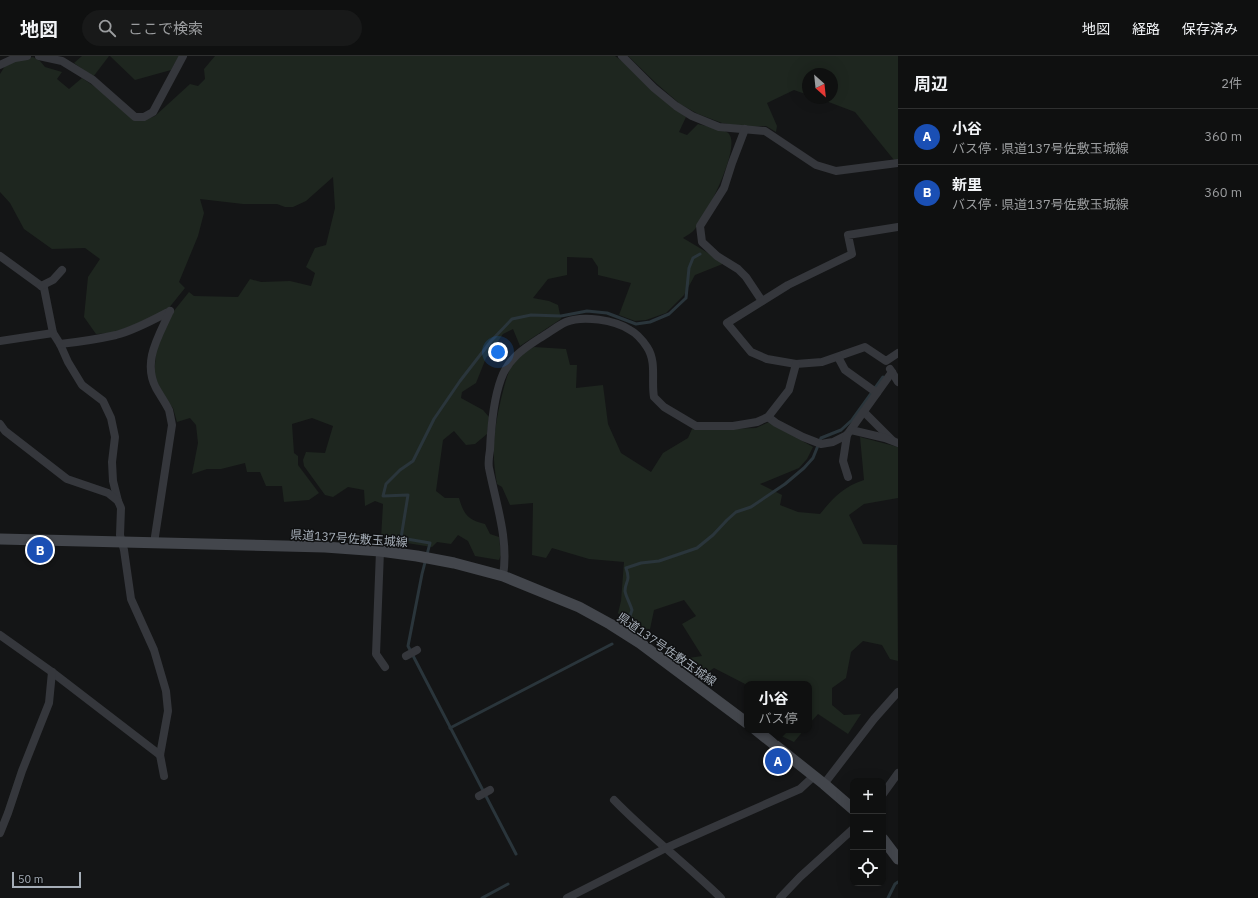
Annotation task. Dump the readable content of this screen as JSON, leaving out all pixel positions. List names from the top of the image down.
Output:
{
  "streets": {
    "main road": ["県道137号佐敷玉城線"]
  },
  "scale_bar": "50 m",
  "north": "bottom right",
  "page": {
    "header": "地図",
    "search": "ここで検索",
    "nav": ["地図", "経路", "保存済み"],
    "heading": ["周辺", "2件"],
    "list": [
      {
        "mark": "A",
        "name": "小谷",
        "note": "バス停 · 県道137号佐敷玉城線",
        "value": "360 m"
      },
      {
        "mark": "B",
        "name": "新里",
        "note": "バス停 · 県道137号佐敷玉城線",
        "value": "360 m"
      }
    ],
    "pins": ["B", "A"],
    "popup": ["小谷", "バス停"],
    "map_buttons": ["+", "−"],
    "scale": "50 m"
  }
}
